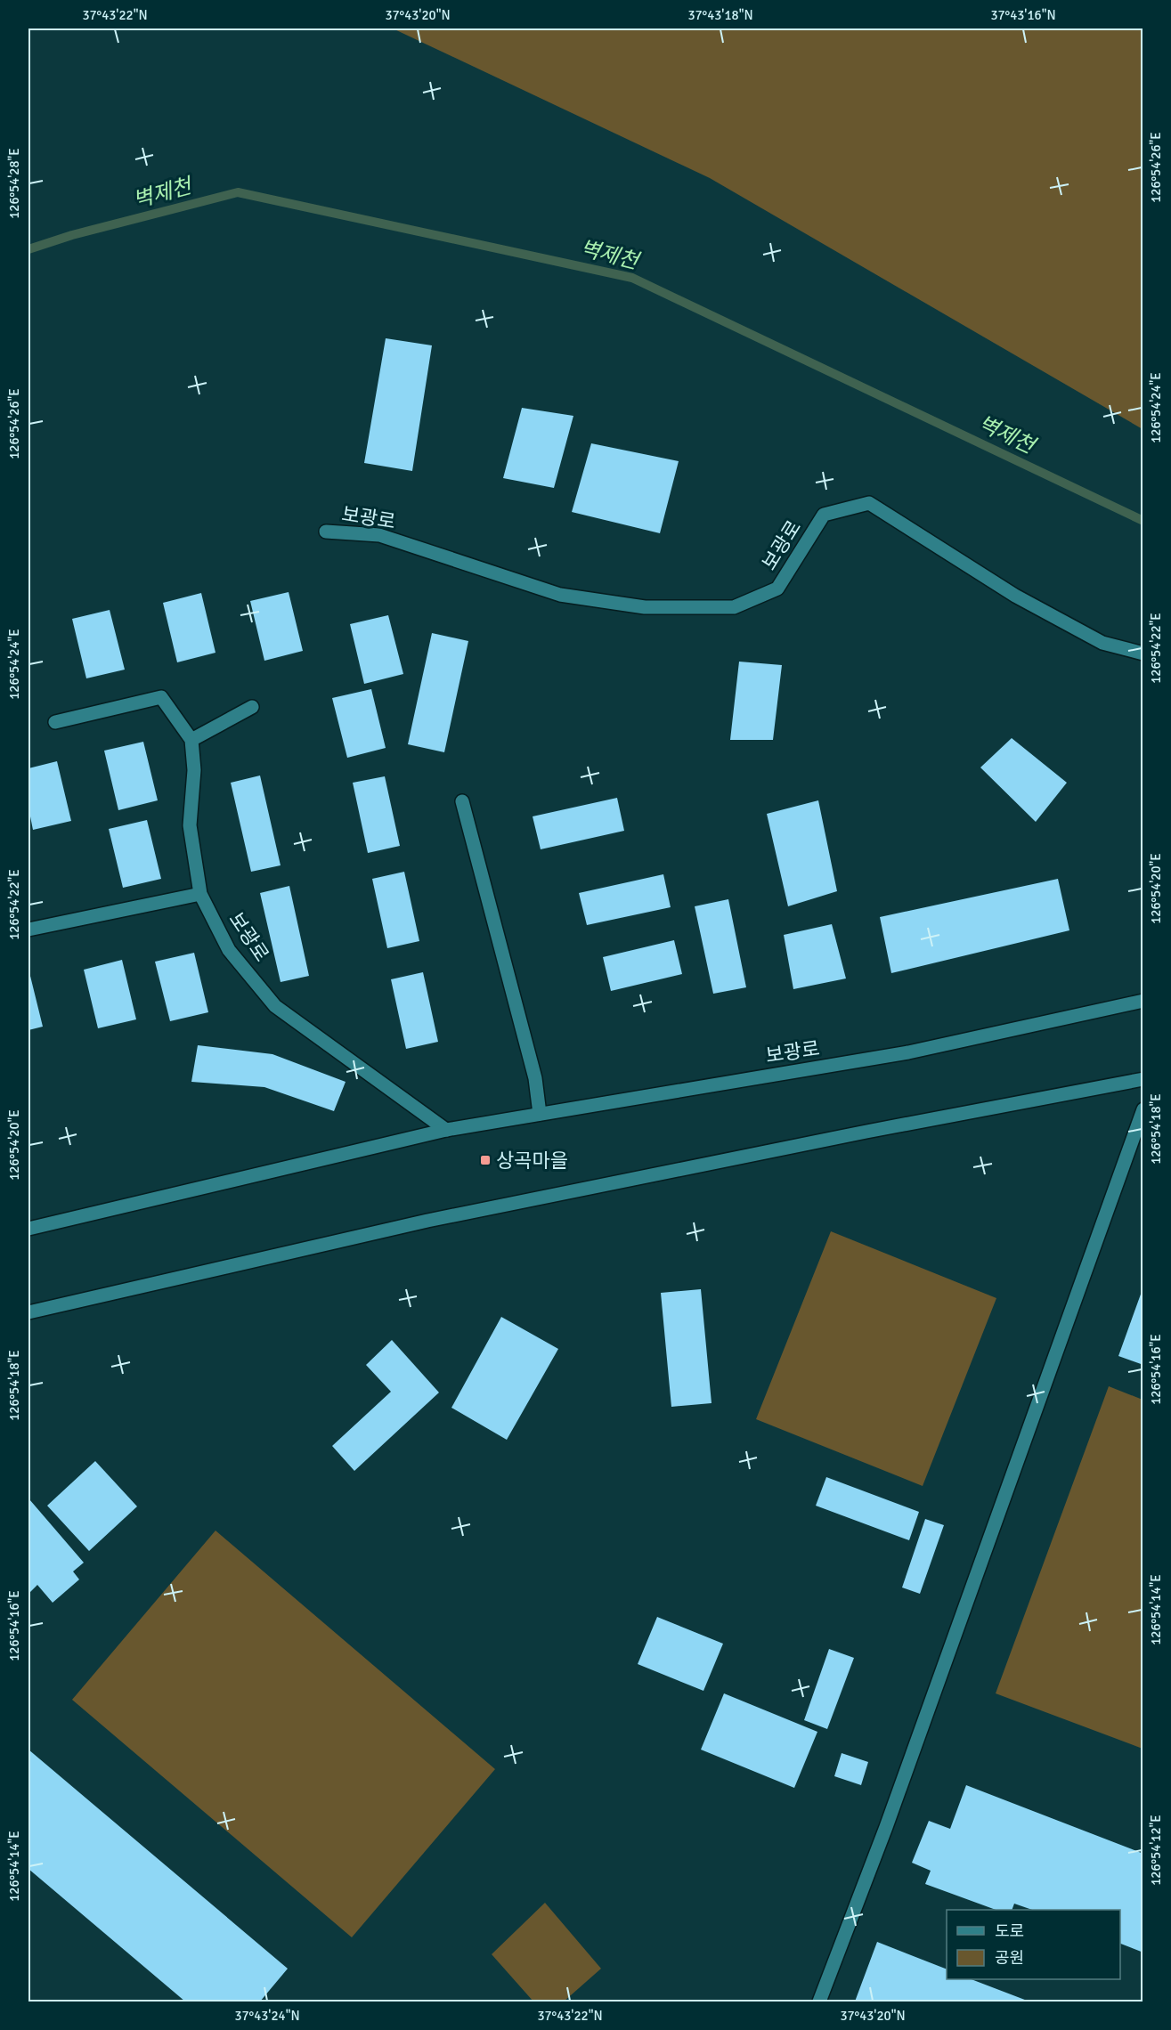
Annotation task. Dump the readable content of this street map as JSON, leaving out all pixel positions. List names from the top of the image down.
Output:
{
  "streets": {
    "main road": ["보광로"]
  },
  "water": ["벽제천"],
  "places": {
    "transit": ["상곡마을"]
  },
  "legend": ["도로", "공원"],
  "coordinates": [
    "37°43'22\"N",
    "37°43'20\"N",
    "37°43'18\"N",
    "37°43'16\"N",
    "126°54'26\"E",
    "126°54'28\"E",
    "126°54'24\"E",
    "126°54'22\"E",
    "126°54'20\"E",
    "126°54'18\"E",
    "126°54'16\"E",
    "126°54'14\"E",
    "126°54'12\"E",
    "37°43'24\"N"
  ]
}
